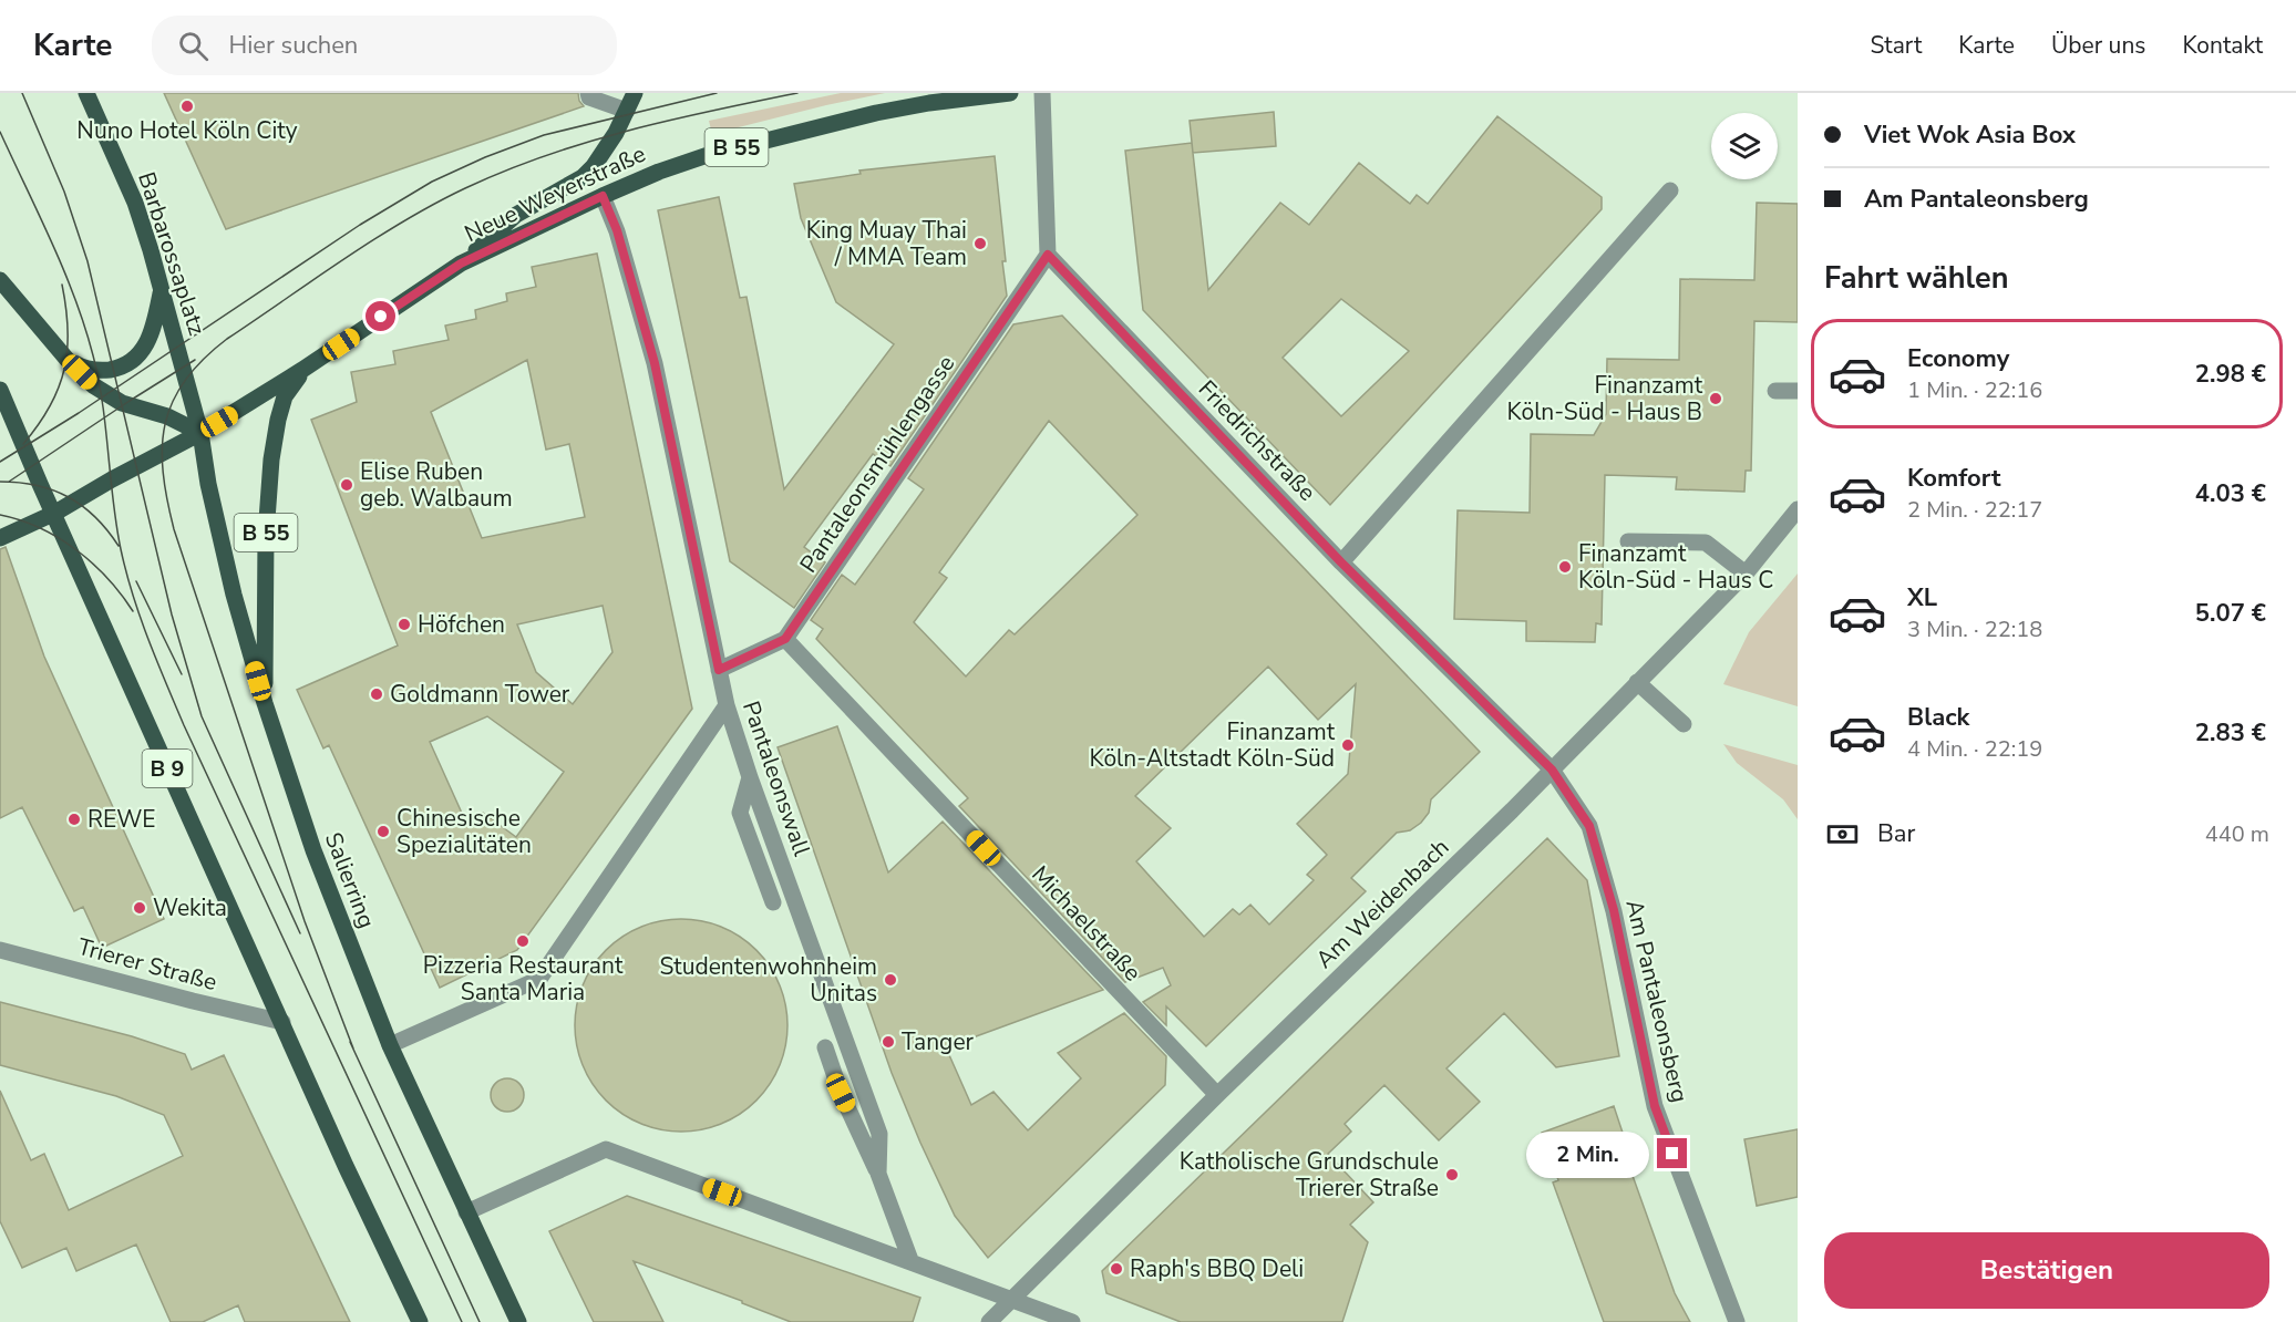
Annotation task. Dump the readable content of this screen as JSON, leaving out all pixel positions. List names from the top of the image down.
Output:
{
  "streets": {
    "main road": [
      "B 55",
      "Neue Weyerstraße",
      "Barbarossaplatz",
      "B 9",
      "Salierring"
    ],
    "street": [
      "Friedrichstraße",
      "Pantaleonsmühlengasse",
      "Pantaleonswall",
      "Am Weidenbach",
      "Michaelstraße",
      "Trierer Straße",
      "Am Pantaleonsberg"
    ]
  },
  "crossings": [
    ["B 55", "Neue Weyerstraße"],
    ["B 55", "Salierring"],
    ["Neue Weyerstraße", "Barbarossaplatz"],
    ["Neue Weyerstraße", "Pantaleonswall"],
    ["Neue Weyerstraße", "Salierring"],
    ["Barbarossaplatz", "Salierring"],
    ["Friedrichstraße", "Pantaleonsmühlengasse"],
    ["Friedrichstraße", "Am Weidenbach"],
    ["Friedrichstraße", "Am Pantaleonsberg"],
    ["Pantaleonsmühlengasse", "Michaelstraße"],
    ["B 9", "Trierer Straße"],
    ["Am Weidenbach", "Michaelstraße"],
    ["Am Weidenbach", "Am Pantaleonsberg"]
  ],
  "places": [
    "Nuno Hotel Köln City",
    "King Muay Thai / MMA Team",
    "Finanzamt Köln-Süd - Haus B",
    "Elise Ruben geb. Walbaum",
    "Finanzamt Köln-Süd - Haus C",
    "Höfchen",
    "Goldmann Tower",
    "Finanzamt Köln-Altstadt Köln-Süd",
    "REWE",
    "Chinesische Spezialitäten",
    "Wekita",
    "Pizzeria Restaurant Santa Maria",
    "Studentenwohnheim Unitas",
    "Tanger",
    "Katholische Grundschule Trierer Straße",
    "Raph's BBQ Deli"
  ],
  "page": {
    "header": "Karte",
    "search": "Hier suchen",
    "nav": [
      "Start",
      "Karte",
      "Über uns",
      "Kontakt"
    ],
    "banner": ["Viet Wok Asia Box", "Am Pantaleonsberg"],
    "heading": "Fahrt wählen",
    "list": [
      {
        "name": "Economy",
        "note": "1 Min. · 22:16",
        "value": "2.98 €"
      },
      {
        "name": "Komfort",
        "note": "2 Min. · 22:17",
        "value": "4.03 €"
      },
      {
        "name": "XL",
        "note": "3 Min. · 22:18",
        "value": "5.07 €"
      },
      {
        "name": "Black",
        "note": "4 Min. · 22:19",
        "value": "2.83 €"
      }
    ],
    "pay": ["Bar", "440 m"],
    "bubble": "2 Min.",
    "buttons": "Bestätigen"
  }
}
